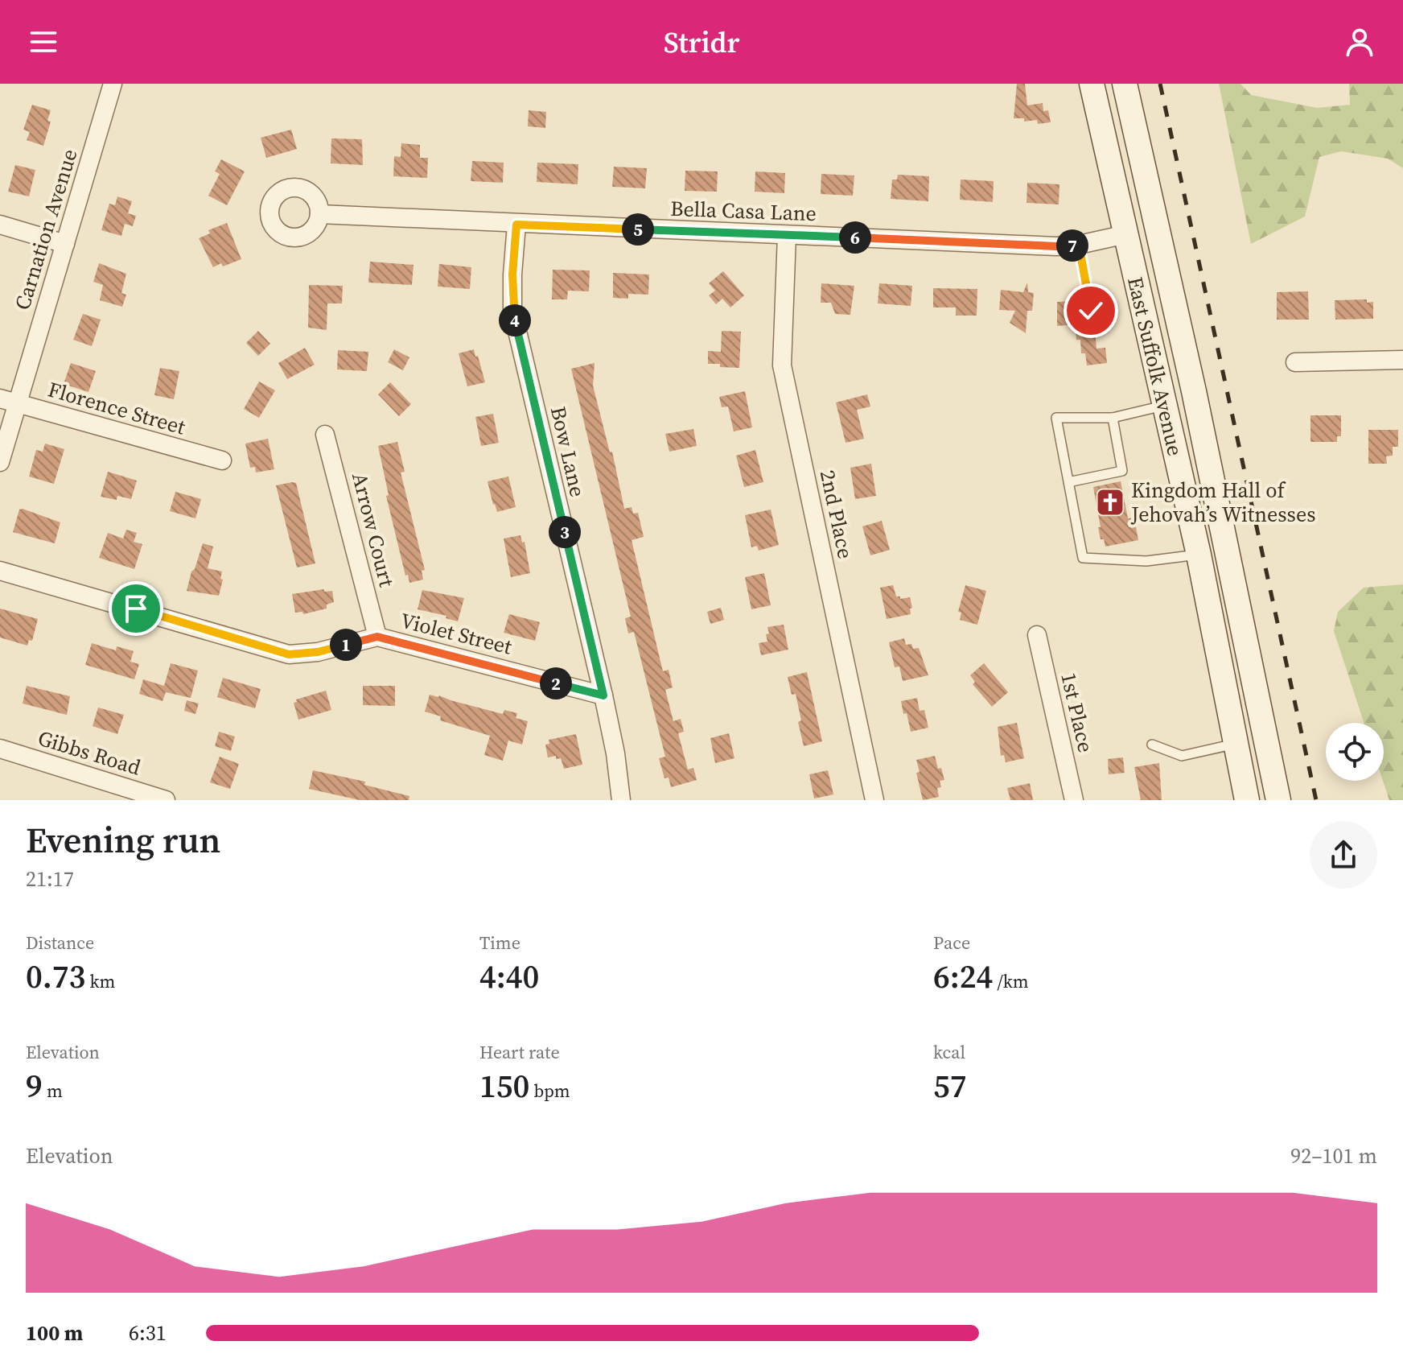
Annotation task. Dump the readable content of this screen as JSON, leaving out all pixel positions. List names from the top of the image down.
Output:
{
  "streets": {
    "main road": ["East Suffolk Avenue"],
    "street": [
      "Bella Casa Lane",
      "Carnation Avenue",
      "Florence Street",
      "Bow Lane",
      "2nd Place",
      "Arrow Court",
      "Violet Street",
      "1st Place",
      "Gibbs Road"
    ]
  },
  "crossings": [
    ["Bella Casa Lane", "East Suffolk Avenue"],
    ["Bella Casa Lane", "Bow Lane"],
    ["Bella Casa Lane", "2nd Place"],
    ["Carnation Avenue", "Florence Street"],
    ["Bow Lane", "Violet Street"],
    ["Arrow Court", "Violet Street"]
  ],
  "places": {
    "church": ["Kingdom Hall of Jehovah’s Witnesses"]
  },
  "page": {
    "header": "Stridr",
    "pins": [
      "5",
      "6",
      "7",
      "4",
      "3",
      "1",
      "2"
    ],
    "heading": ["Evening run", "21:17"],
    "stats": [
      ["Distance", "0.73 km"],
      ["Time", "4:40"],
      ["Pace", "6:24 /km"],
      ["Elevation", "9 m"],
      ["Heart rate", "150 bpm"],
      ["kcal", "57"]
    ],
    "chart": ["Elevation", "92–101 m"],
    "list": [
      {
        "name": "100 m",
        "note": "6:31"
      }
    ]
  }
}
